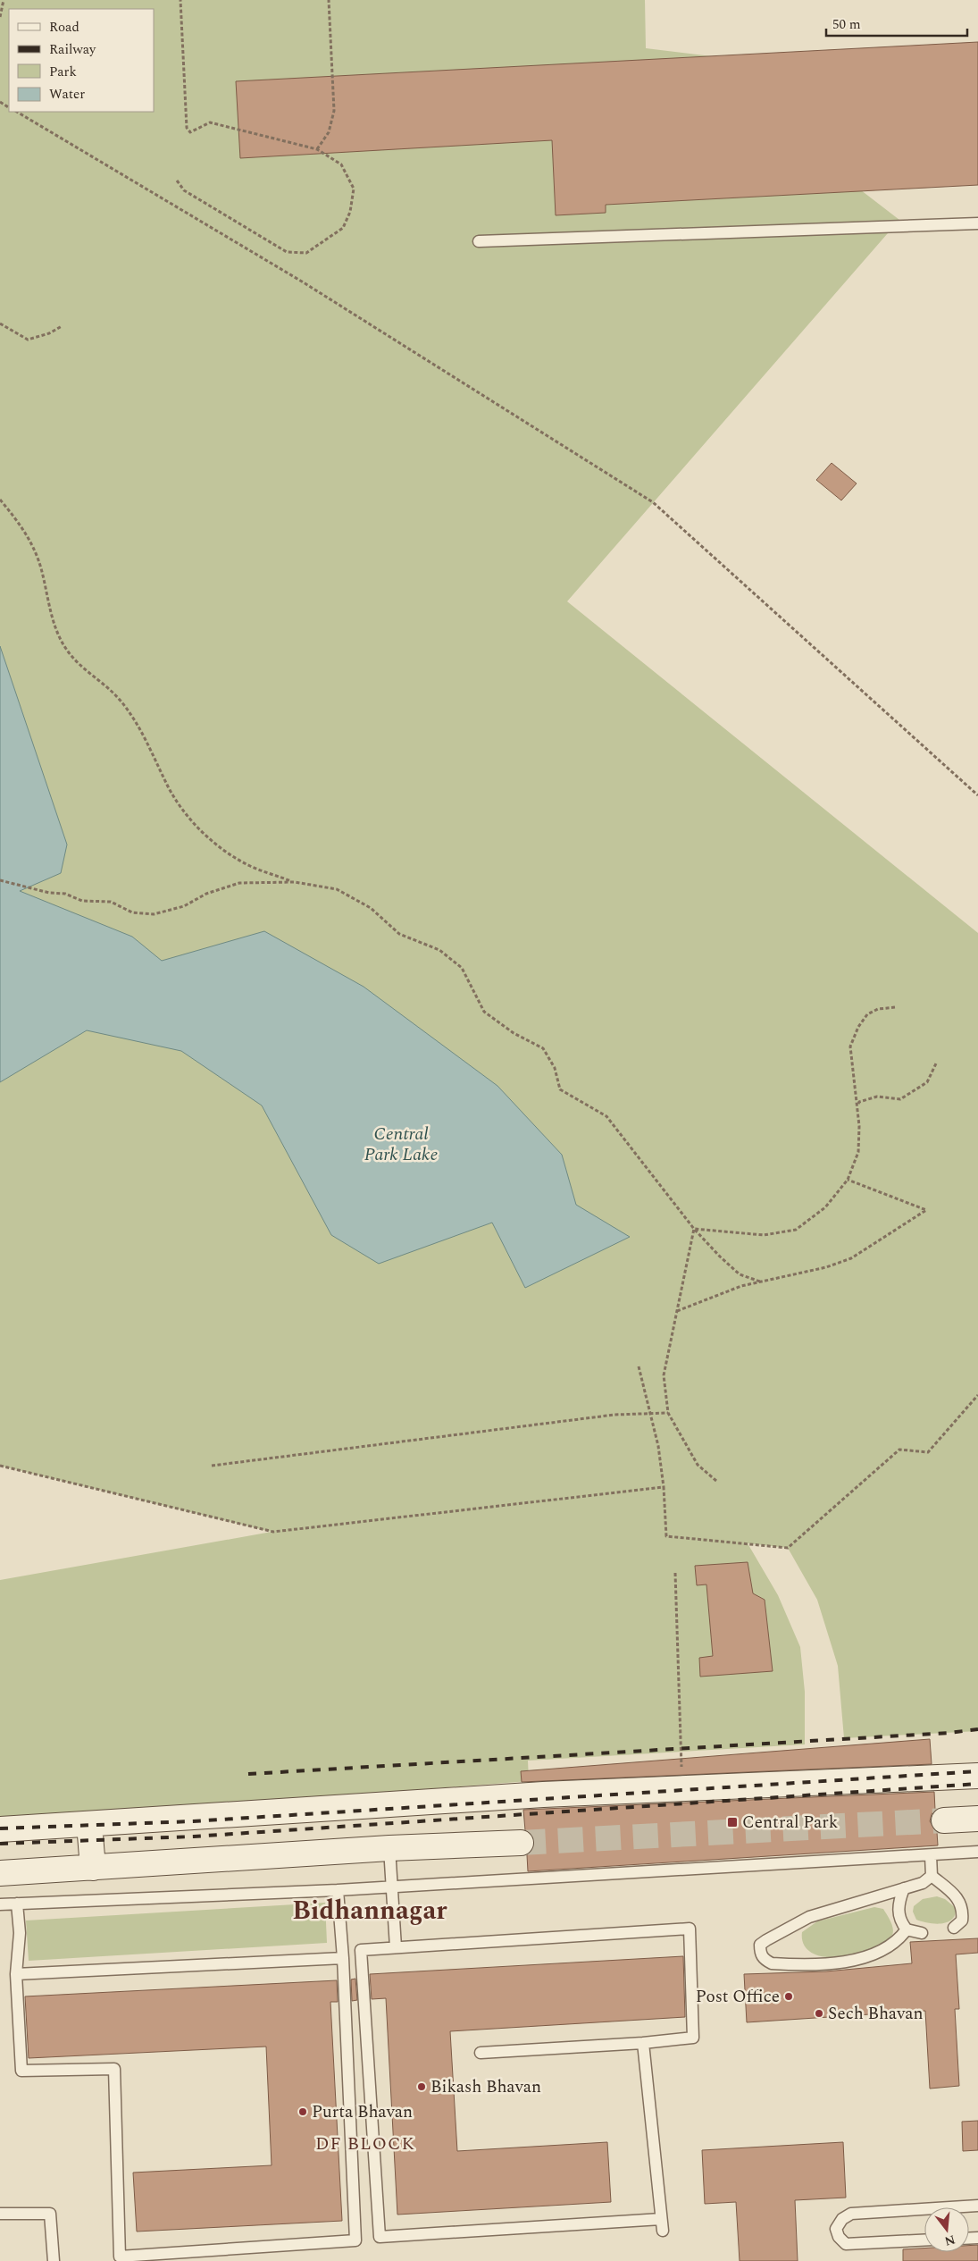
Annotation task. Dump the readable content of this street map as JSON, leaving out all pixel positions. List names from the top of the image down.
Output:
{
  "districts": ["Bidhannagar", "DF BLOCK"],
  "water": ["Central Park Lake"],
  "places": {
    "transit": ["Central Park"],
    "other": [
      "Post Office",
      "Sech Bhavan",
      "Bikash Bhavan",
      "Purta Bhavan"
    ]
  },
  "legend": [
    "Road",
    "Railway",
    "Park",
    "Water"
  ],
  "scale_bar": "50 m",
  "north": "bottom"
}
